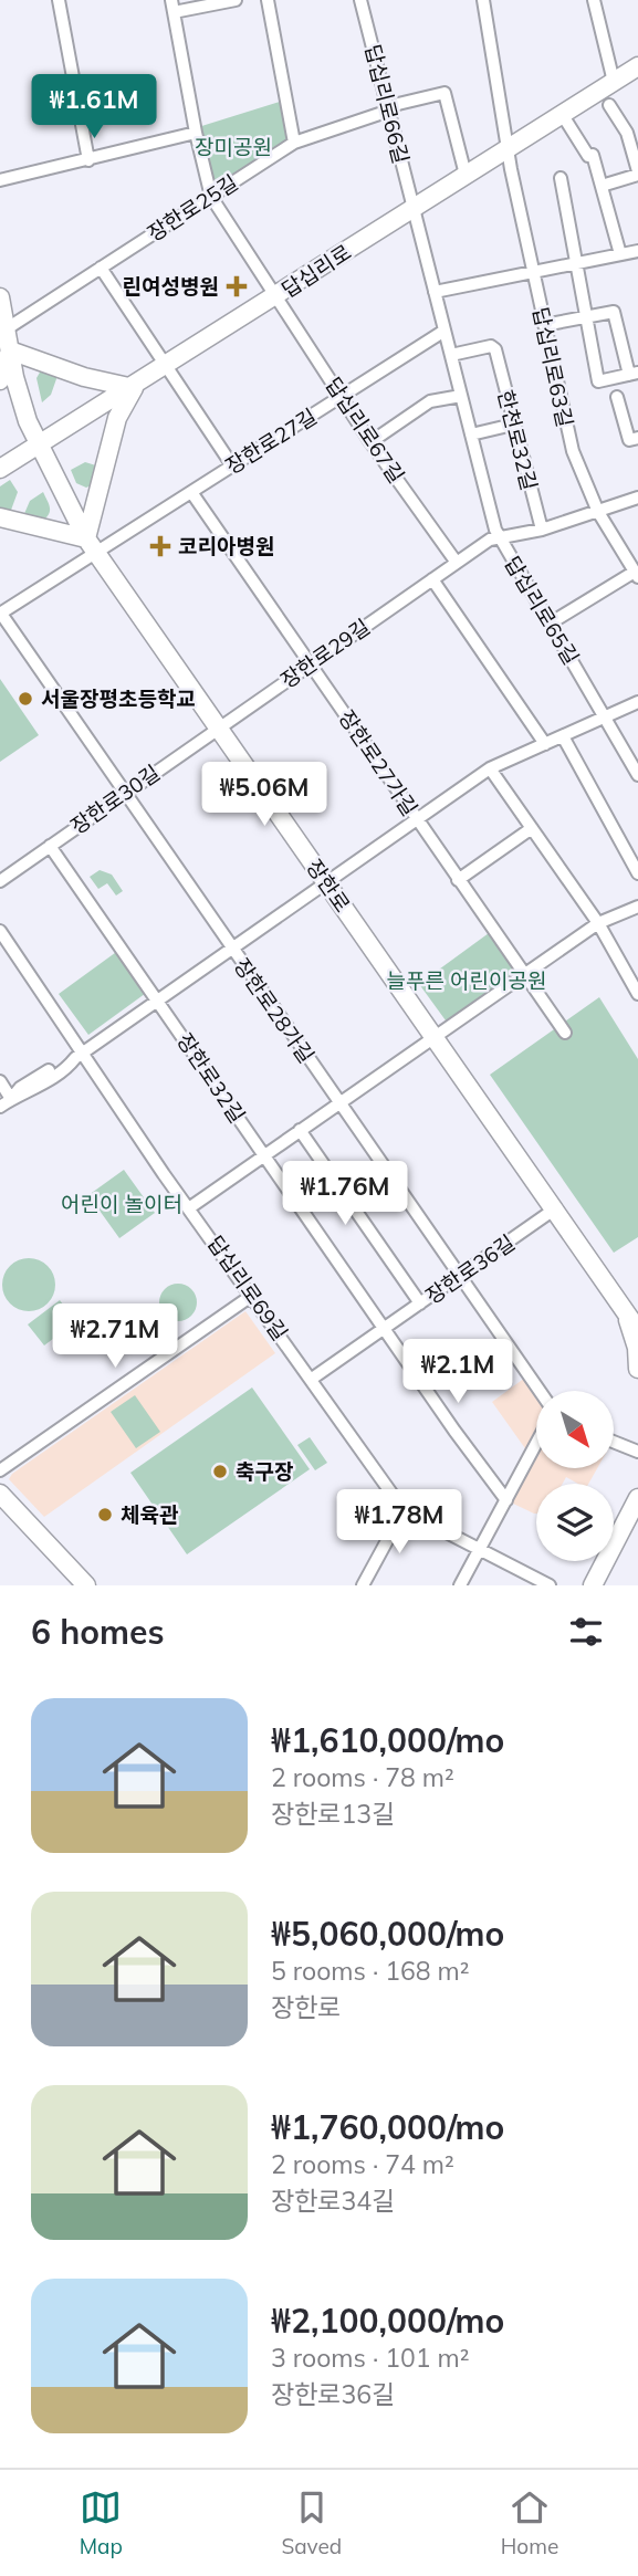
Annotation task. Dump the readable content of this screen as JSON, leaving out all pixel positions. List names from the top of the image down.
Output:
{
  "streets": {
    "main road": ["답십리로", "장한로"],
    "street": [
      "답십리로66길",
      "장한로25길",
      "답십리로63길",
      "답십리로67길",
      "한천로32길",
      "장한로27길",
      "답십리로65길",
      "장한로29길",
      "장한로27가길",
      "장한로30길",
      "장한로28가길",
      "장한로32길",
      "장한로36길",
      "답십리로69길"
    ]
  },
  "crossings": [
    ["답십리로66길", "장한로25길"],
    ["답십리로66길", "답십리로"],
    ["답십리로66길", "답십리로65길"],
    ["장한로25길", "답십리로67길"],
    ["장한로25길", "장한로"],
    ["답십리로", "답십리로63길"],
    ["답십리로", "답십리로67길"],
    ["답십리로", "답십리로65길"],
    ["답십리로", "장한로"],
    ["답십리로63길", "답십리로65길"],
    ["답십리로67길", "장한로27길"],
    ["답십리로67길", "장한로29길"],
    ["한천로32길", "답십리로65길"],
    ["장한로27길", "답십리로65길"],
    ["장한로27길", "장한로27가길"],
    ["장한로27길", "장한로"],
    ["장한로27길", "장한로28가길"],
    ["답십리로65길", "장한로29길"],
    ["장한로29길", "장한로27가길"],
    ["장한로29길", "장한로30길"],
    ["장한로29길", "장한로"],
    ["장한로30길", "장한로"],
    ["장한로30길", "장한로28가길"],
    ["장한로30길", "장한로32길"],
    ["장한로", "장한로36길"],
    ["장한로28가길", "장한로36길"],
    ["장한로32길", "장한로36길"],
    ["장한로36길", "답십리로69길"]
  ],
  "parks": ["장미공원", "늘푸른 어린이공원", "어린이 놀이터"],
  "places": {
    "health": ["린여성병원", "코리아병원"],
    "other": ["서울장평초등학교", "축구장", "체육관"]
  },
  "north": "bottom right",
  "page": {
    "price": [
      "₩1.61M",
      "₩5.06M",
      "₩1.76M",
      "₩2.71M",
      "₩2.1M",
      "₩1.78M"
    ],
    "heading": "6 homes",
    "list": [
      {
        "name": "₩1,610,000/mo",
        "note": "2 rooms · 78 m² · 장한로13길"
      },
      {
        "name": "₩5,060,000/mo",
        "note": "5 rooms · 168 m² · 장한로"
      },
      {
        "name": "₩1,760,000/mo",
        "note": "2 rooms · 74 m² · 장한로34길"
      },
      {
        "name": "₩2,100,000/mo",
        "note": "3 rooms · 101 m² · 장한로36길"
      }
    ],
    "tabs": ["Map", "Saved", "Home"]
  }
}
